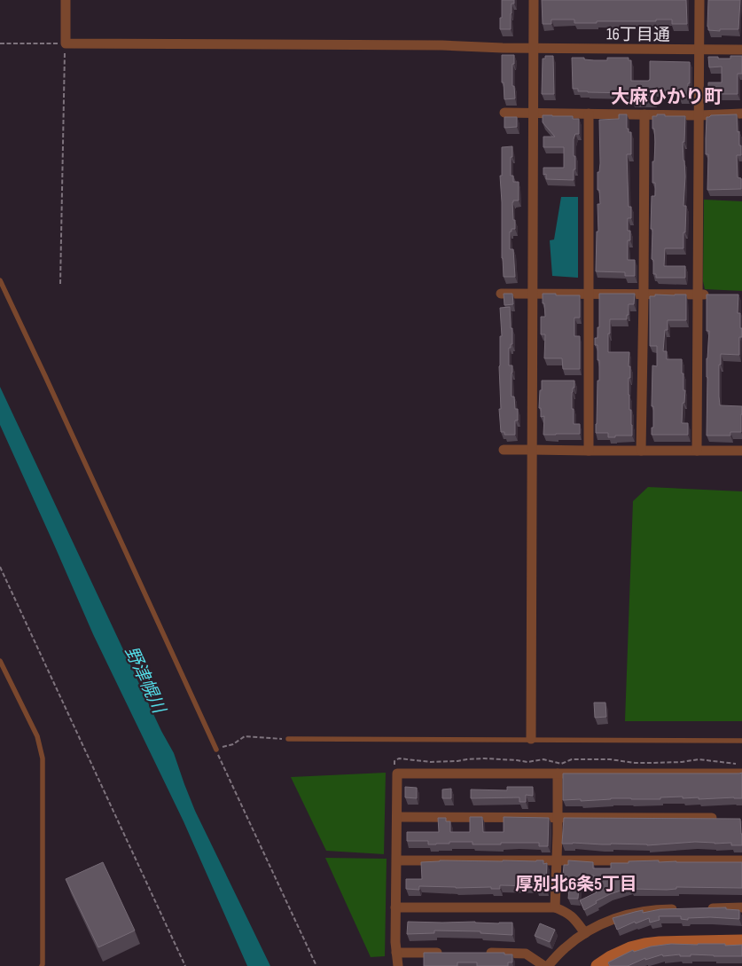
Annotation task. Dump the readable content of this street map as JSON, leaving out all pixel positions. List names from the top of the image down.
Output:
{
  "streets": {
    "street": ["16丁目通"]
  },
  "districts": ["大麻ひかり町", "厚別北6条5丁目"],
  "water": ["野津幌川"]
}
